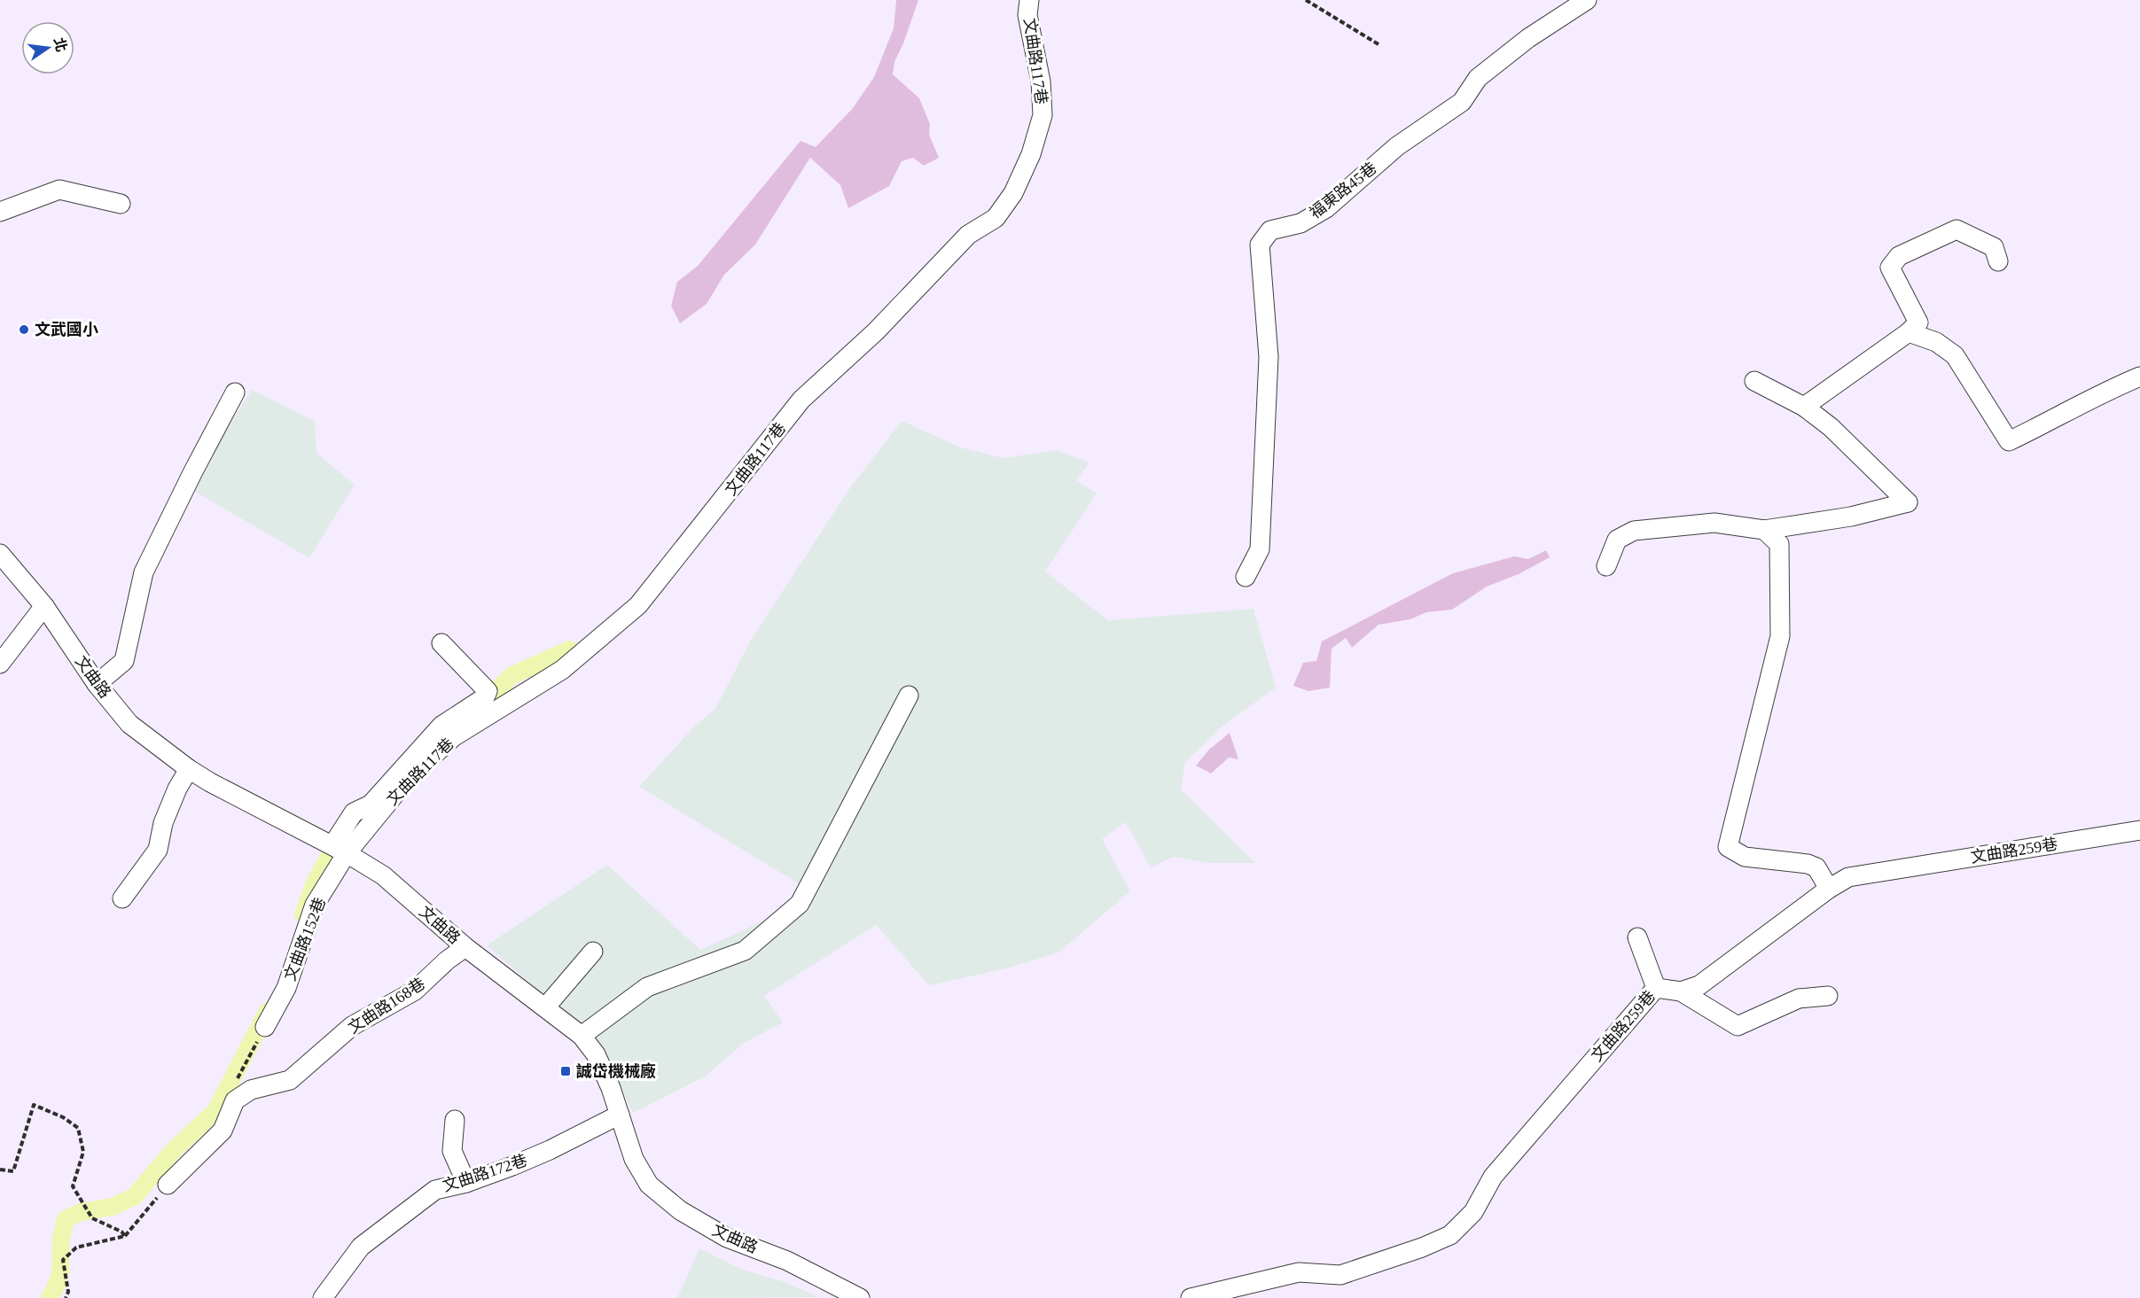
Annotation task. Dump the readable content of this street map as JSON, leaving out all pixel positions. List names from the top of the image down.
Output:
{
  "streets": {
    "street": [
      "文曲路117巷",
      "福東路45巷",
      "文曲路",
      "文曲路259巷",
      "文曲路152巷",
      "文曲路168巷",
      "文曲路172巷"
    ]
  },
  "crossings": [
    ["文曲路117巷", "文曲路"],
    ["文曲路117巷", "文曲路152巷"],
    ["文曲路", "文曲路152巷"],
    ["文曲路", "文曲路168巷"],
    ["文曲路", "文曲路172巷"]
  ],
  "places": {
    "other": ["文武國小"],
    "transit": ["誠岱機械廠"]
  },
  "north": "right"
}
